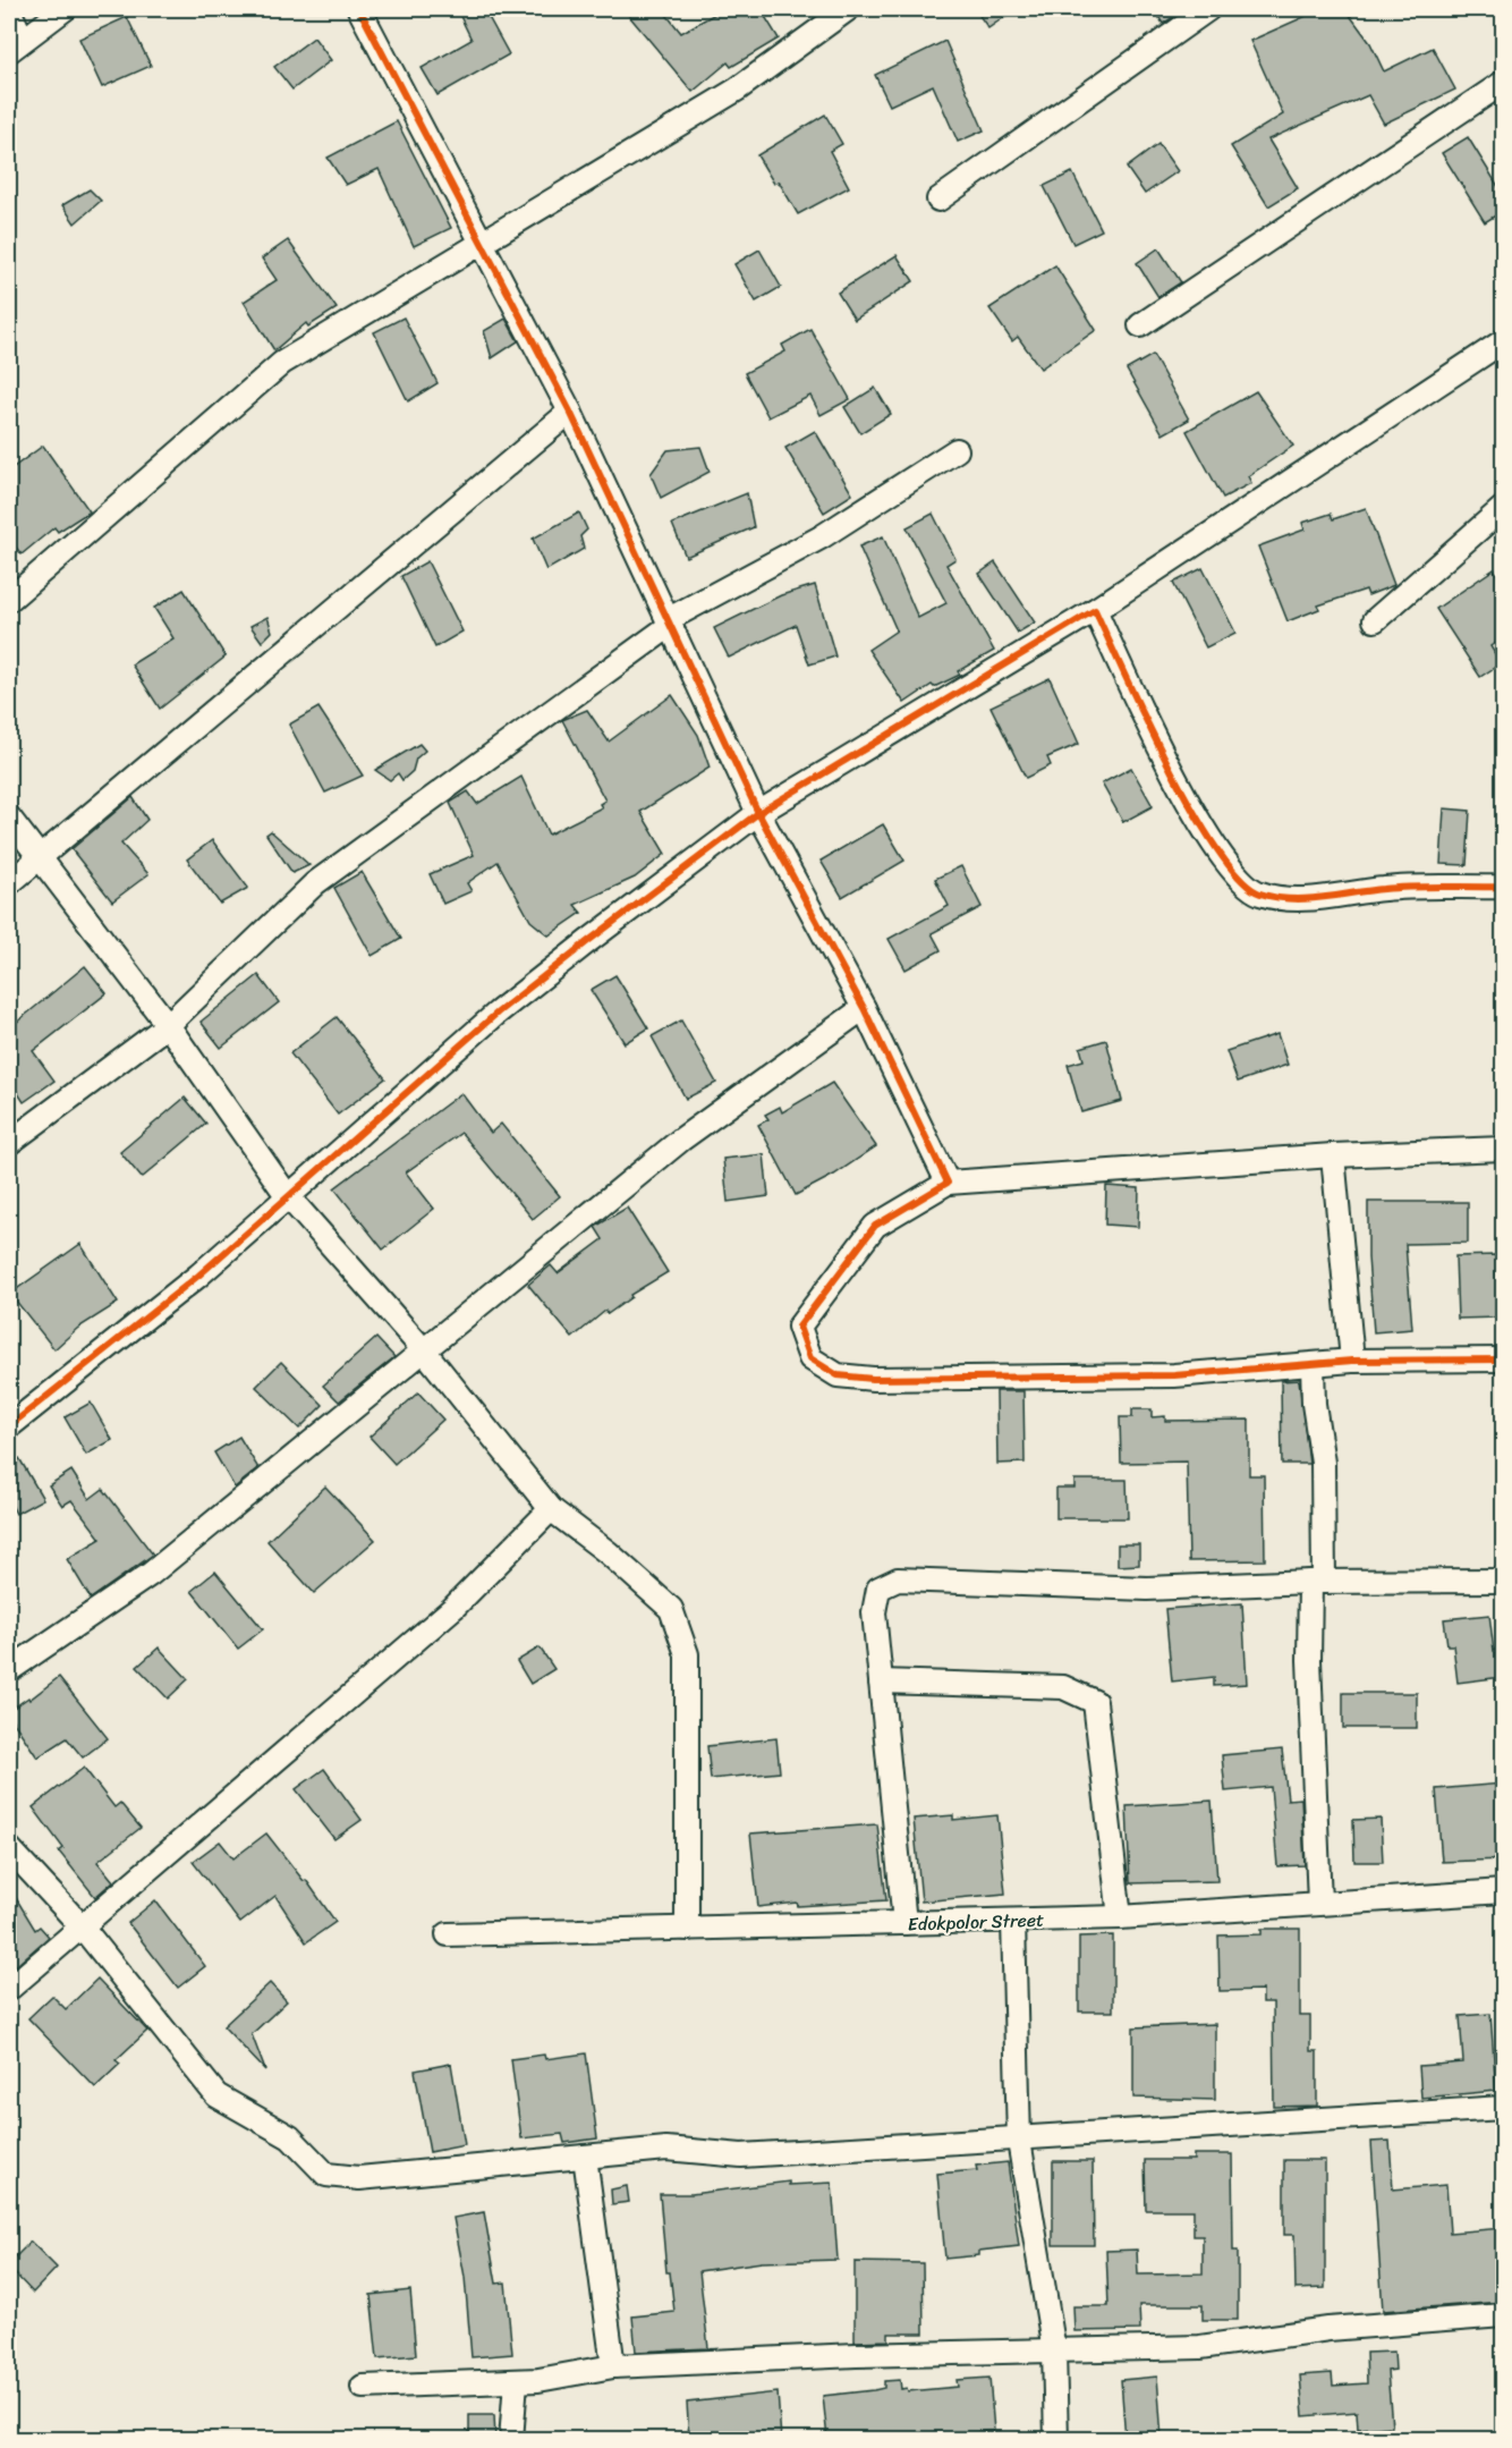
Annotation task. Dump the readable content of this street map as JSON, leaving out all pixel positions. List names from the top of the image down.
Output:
{
  "streets": {
    "street": ["Edokpolor Street"]
  }
}
